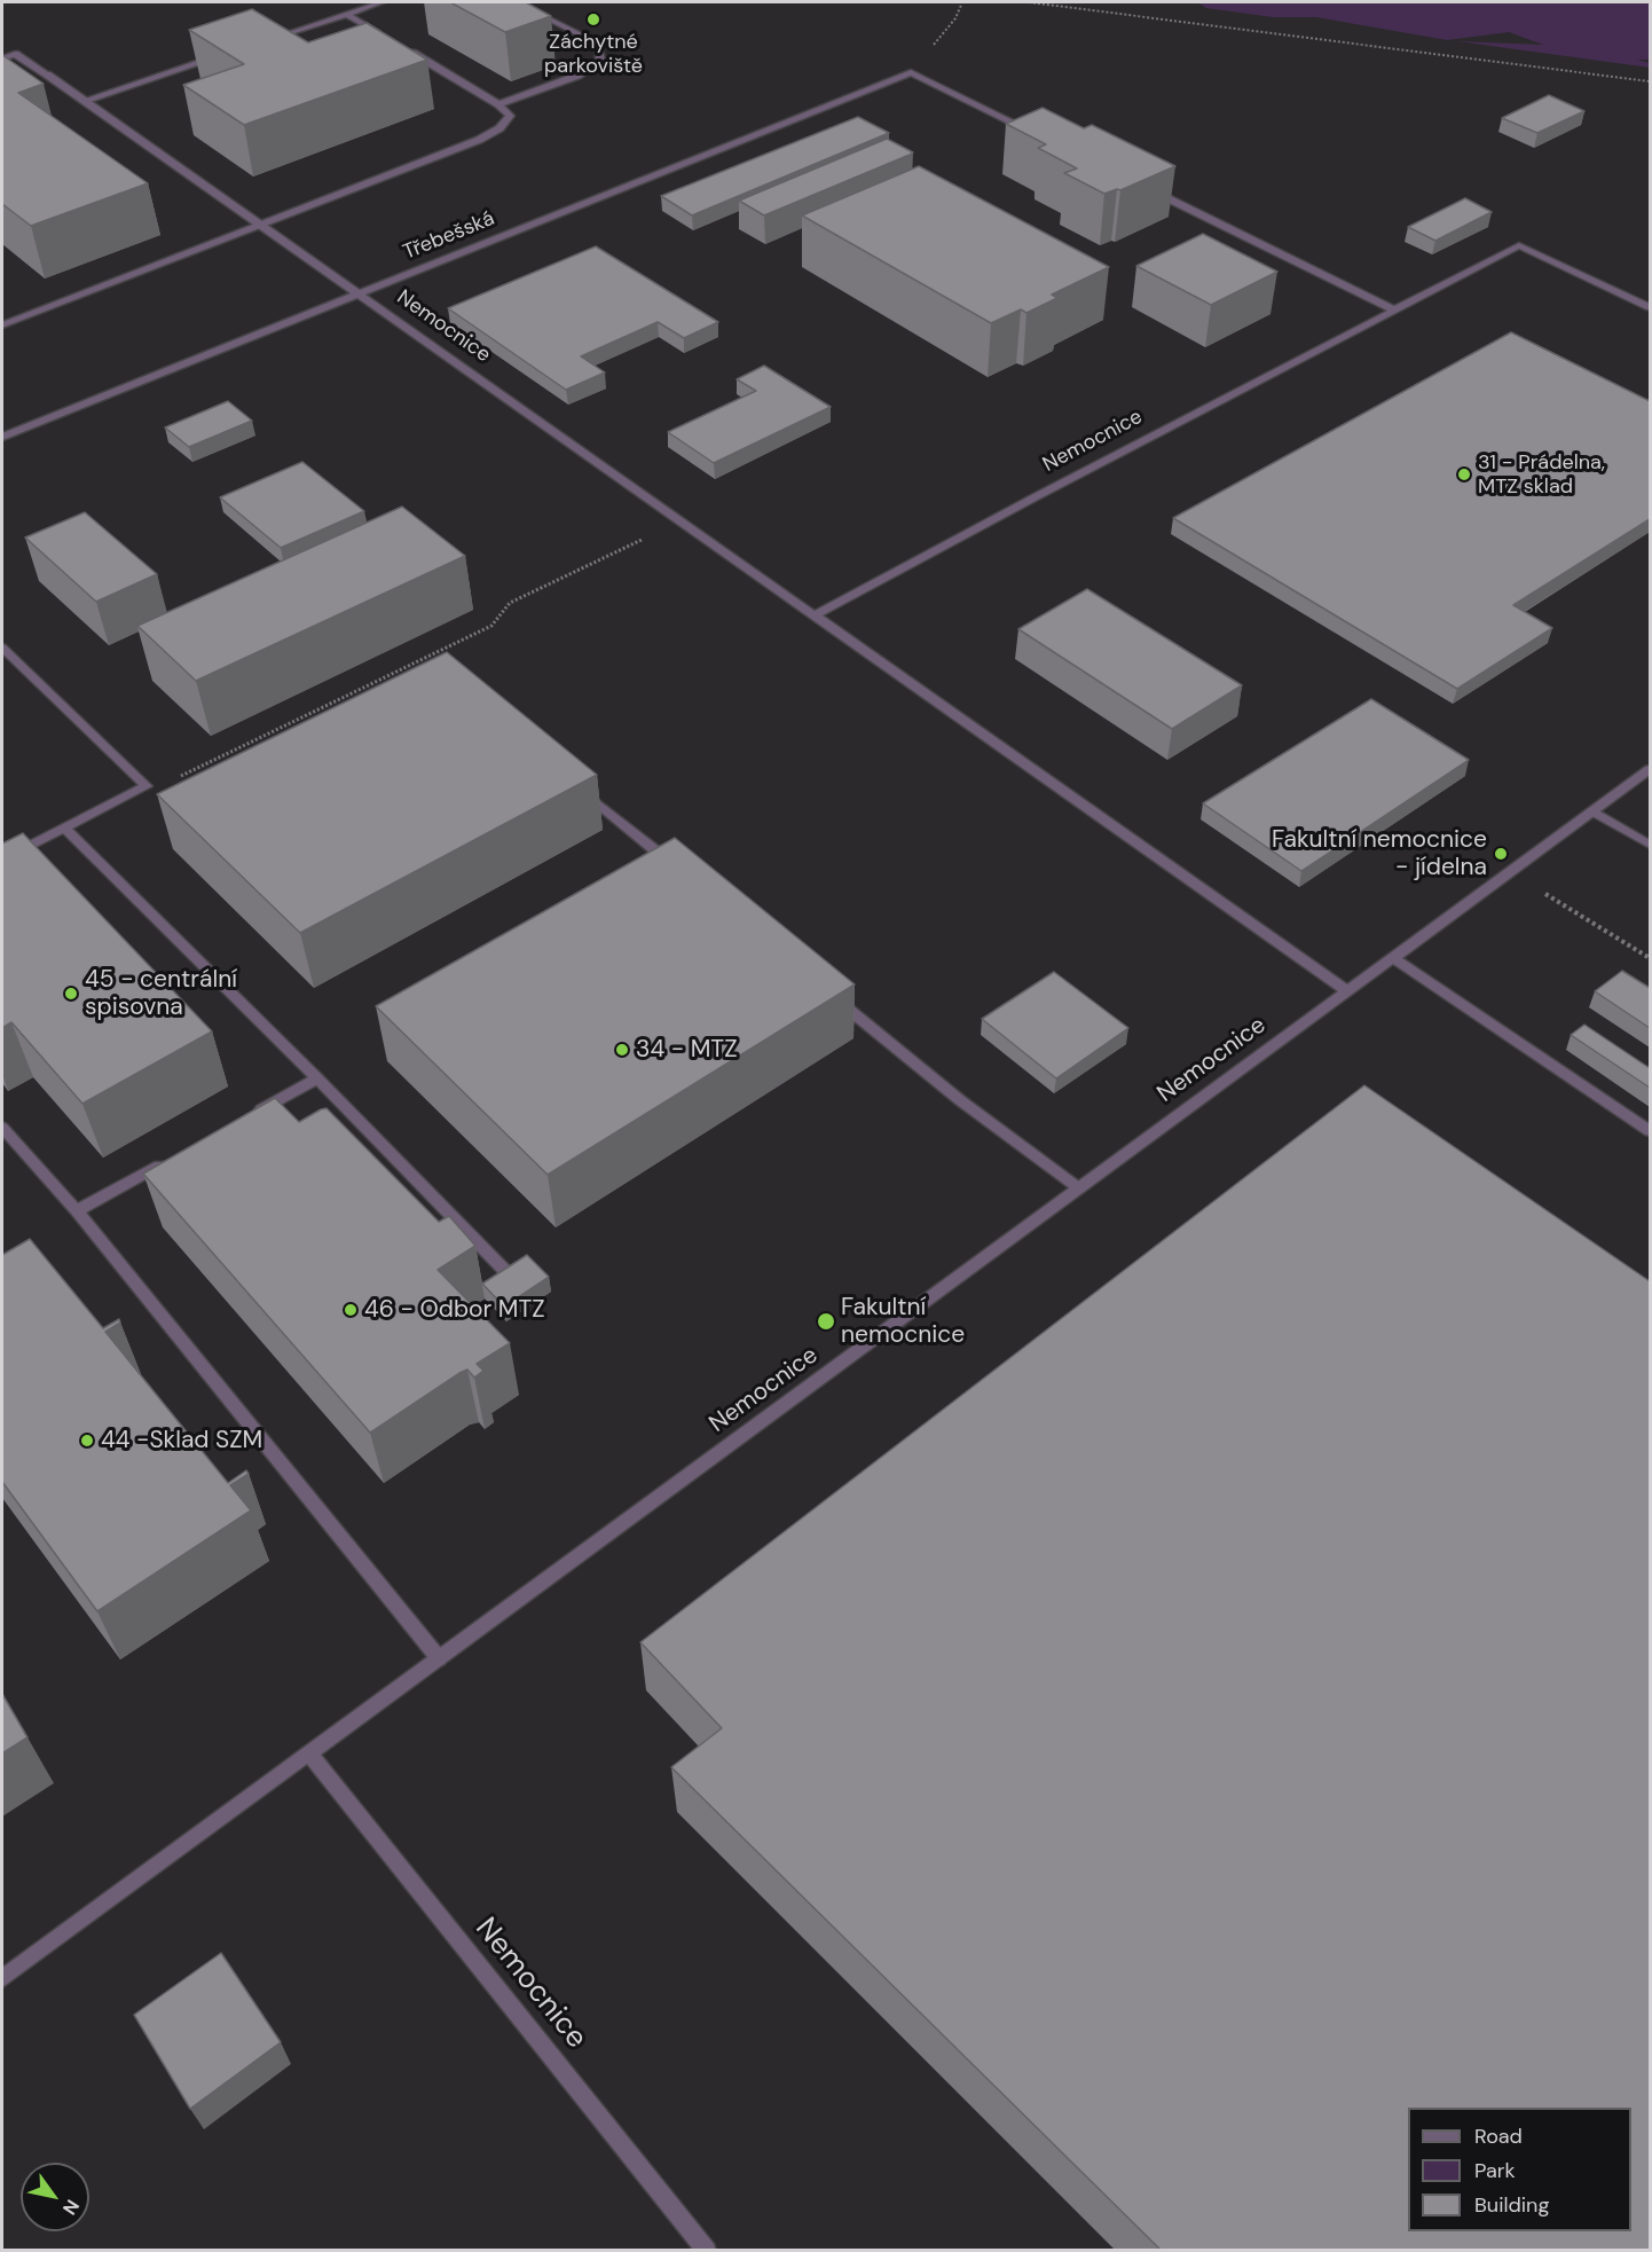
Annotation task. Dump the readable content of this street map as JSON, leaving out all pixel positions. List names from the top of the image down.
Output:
{
  "streets": {
    "street": ["Třebešská", "Nemocnice"]
  },
  "crossings": [
    ["Třebešská", "Nemocnice"]
  ],
  "places": [
    "Záchytné parkoviště",
    "31 - Prádelna, MTZ sklad",
    "Fakultní nemocnice - jídelna",
    "45 - centrální spisovna",
    "34 - MTZ",
    "46 - Odbor MTZ",
    "Fakultní nemocnice",
    "44 -Sklad SZM"
  ],
  "legend": ["Road", "Park", "Building"],
  "north": "bottom right"
}
